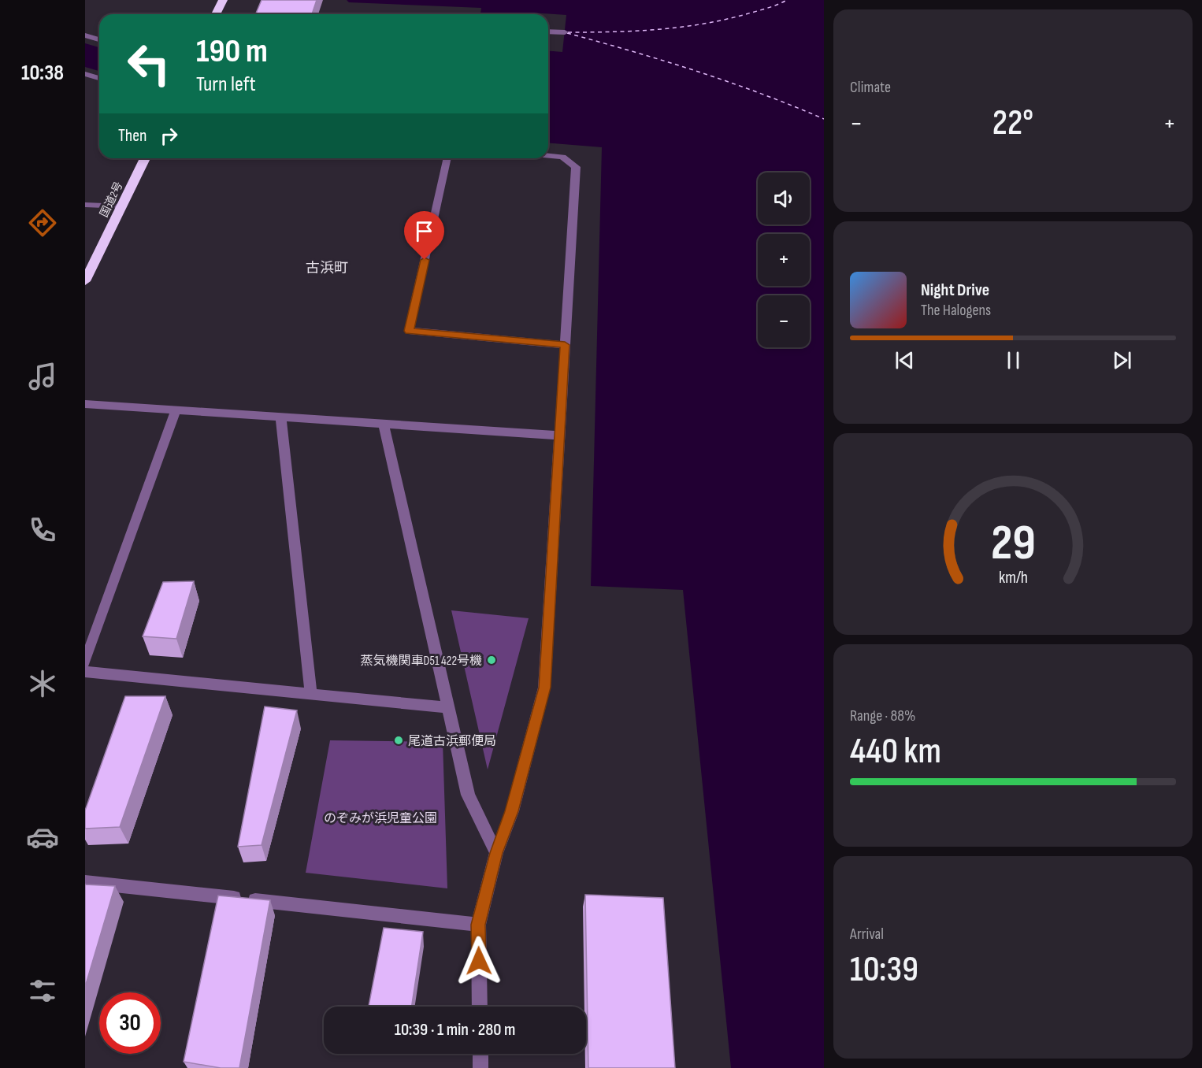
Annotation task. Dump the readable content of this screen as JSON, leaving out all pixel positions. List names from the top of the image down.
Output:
{
  "streets": {
    "highway": ["国道2号"]
  },
  "districts": ["古浜町"],
  "parks": ["のぞみが浜児童公園"],
  "places": ["蒸気機関車D51 422号機", "尾道古浜郵便局"],
  "page": {
    "tabs": "10:38",
    "tile": [
      "Climate",
      ["Range · 88%", "440 km"],
      ["Arrival", "10:39"]
    ],
    "turn": ["190 m", "Turn left"],
    "heat": ["−", "22°", "+"],
    "then": "Then",
    "map_buttons": ["+", "−"],
    "song": ["Night Drive", "The Halogens"],
    "limit": "30",
    "trip": "10:39 · 1 min · 280 m",
    "gauge": ["29", "km/h"]
  }
}
